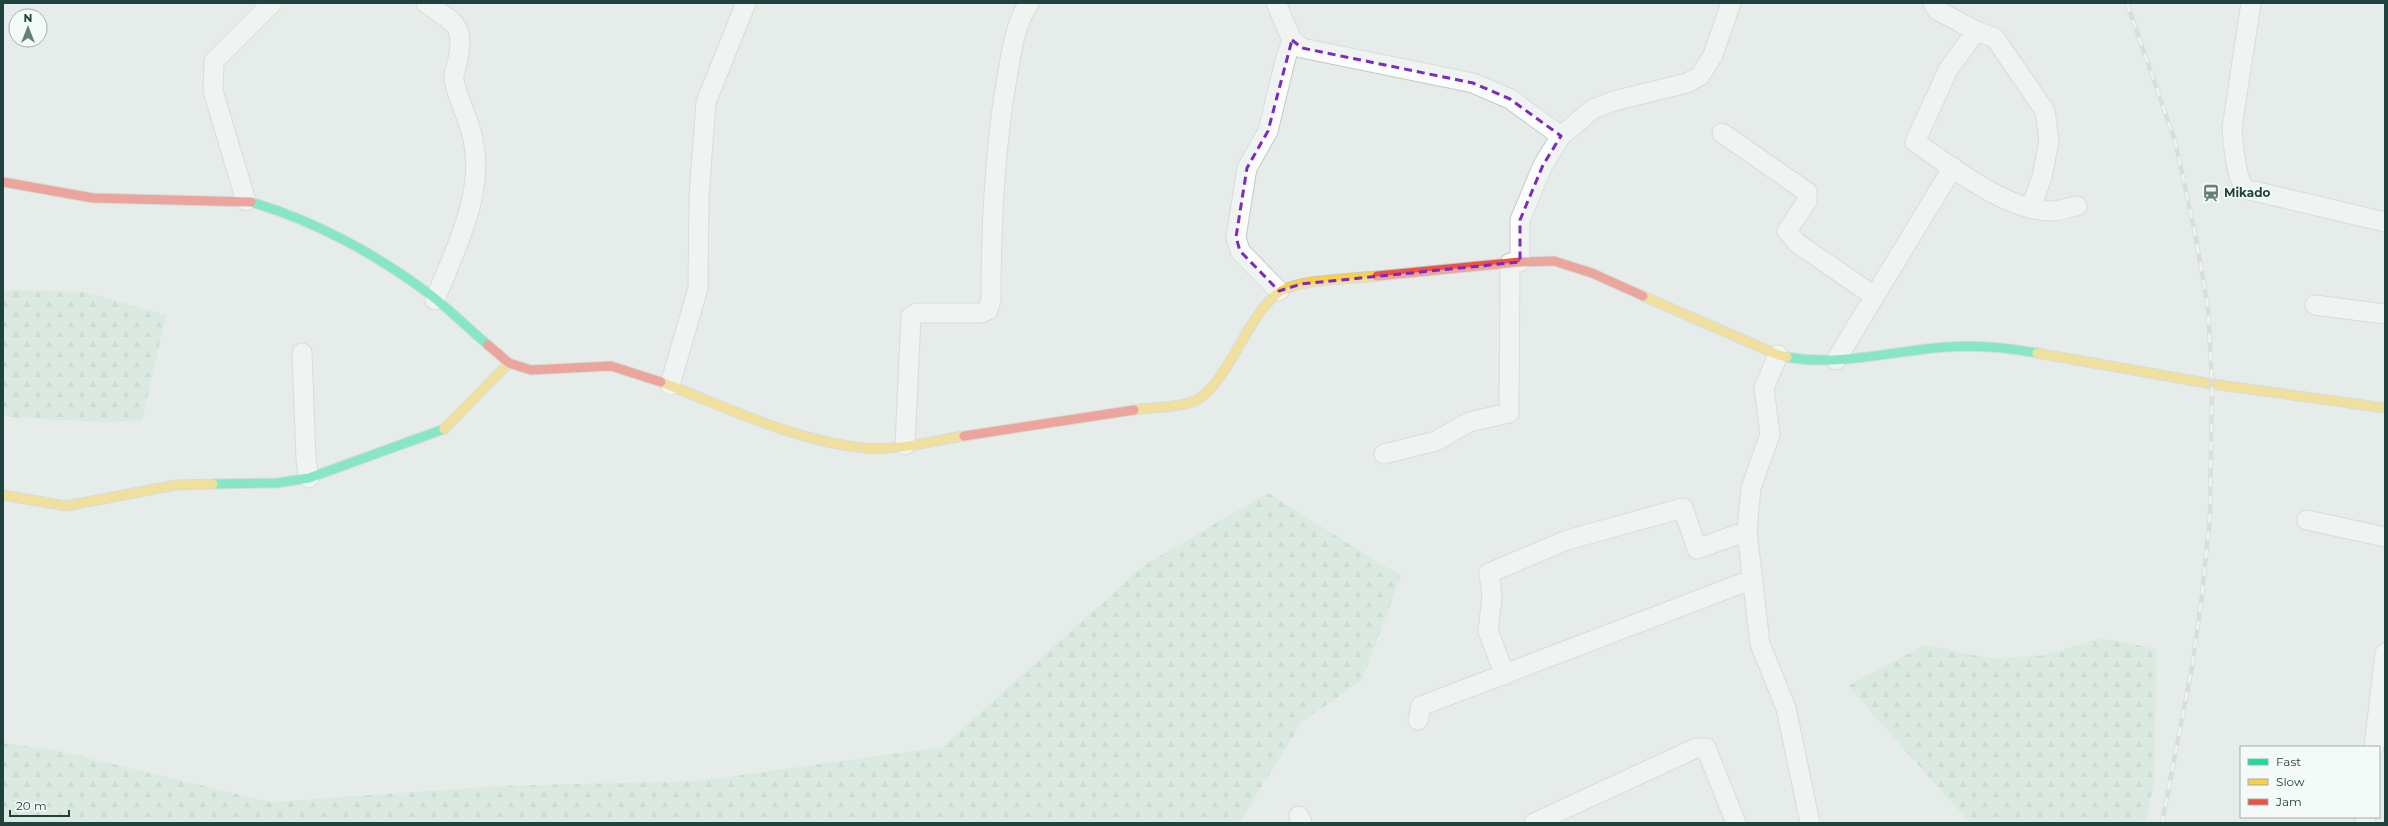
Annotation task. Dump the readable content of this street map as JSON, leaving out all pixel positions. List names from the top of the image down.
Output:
{
  "places": {
    "station": ["Mikado"]
  },
  "legend": ["Fast", "Slow", "Jam"],
  "scale_bar": "20 m",
  "north": "top"
}
